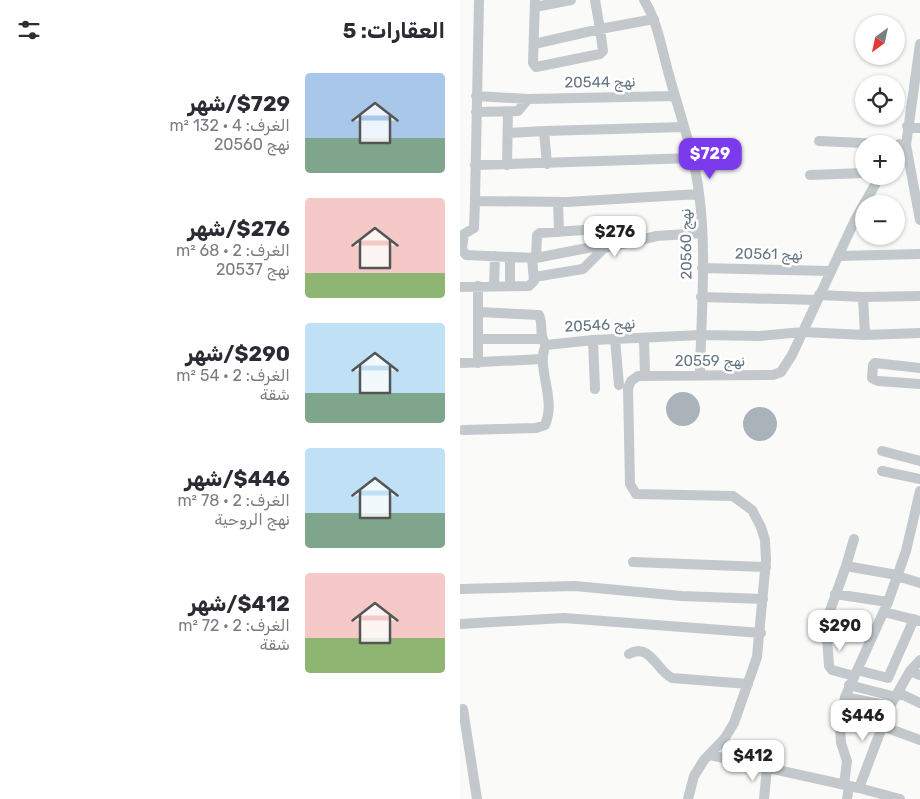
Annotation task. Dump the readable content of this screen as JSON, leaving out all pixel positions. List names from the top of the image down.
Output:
{
  "streets": {
    "street": [
      "نهج 20544",
      "نهج 20560",
      "نهج 20561",
      "نهج 20546",
      "نهج 20559"
    ]
  },
  "crossings": [
    ["نهج 20544", "نهج 20560"],
    ["نهج 20560", "نهج 20561"],
    ["نهج 20560", "نهج 20546"],
    ["نهج 20560", "نهج 20559"],
    ["نهج 20546", "نهج 20559"]
  ],
  "north": "bottom left",
  "page": {
    "heading": "العقارات: 5",
    "map_buttons": ["+", "−"],
    "list": [
      {
        "name": "$729/شهر",
        "note": "الغرف: 4 · 132 m² · نهج 20560"
      },
      {
        "name": "$276/شهر",
        "note": "الغرف: 2 · 68 m² · نهج 20537"
      },
      {
        "name": "$290/شهر",
        "note": "الغرف: 2 · 54 m² · شقة"
      },
      {
        "name": "$446/شهر",
        "note": "الغرف: 2 · 78 m² · نهج الروحية"
      },
      {
        "name": "$412/شهر",
        "note": "الغرف: 2 · 72 m² · شقة"
      }
    ],
    "price": [
      "$729",
      "$276",
      "$290",
      "$446",
      "$412"
    ]
  }
}
